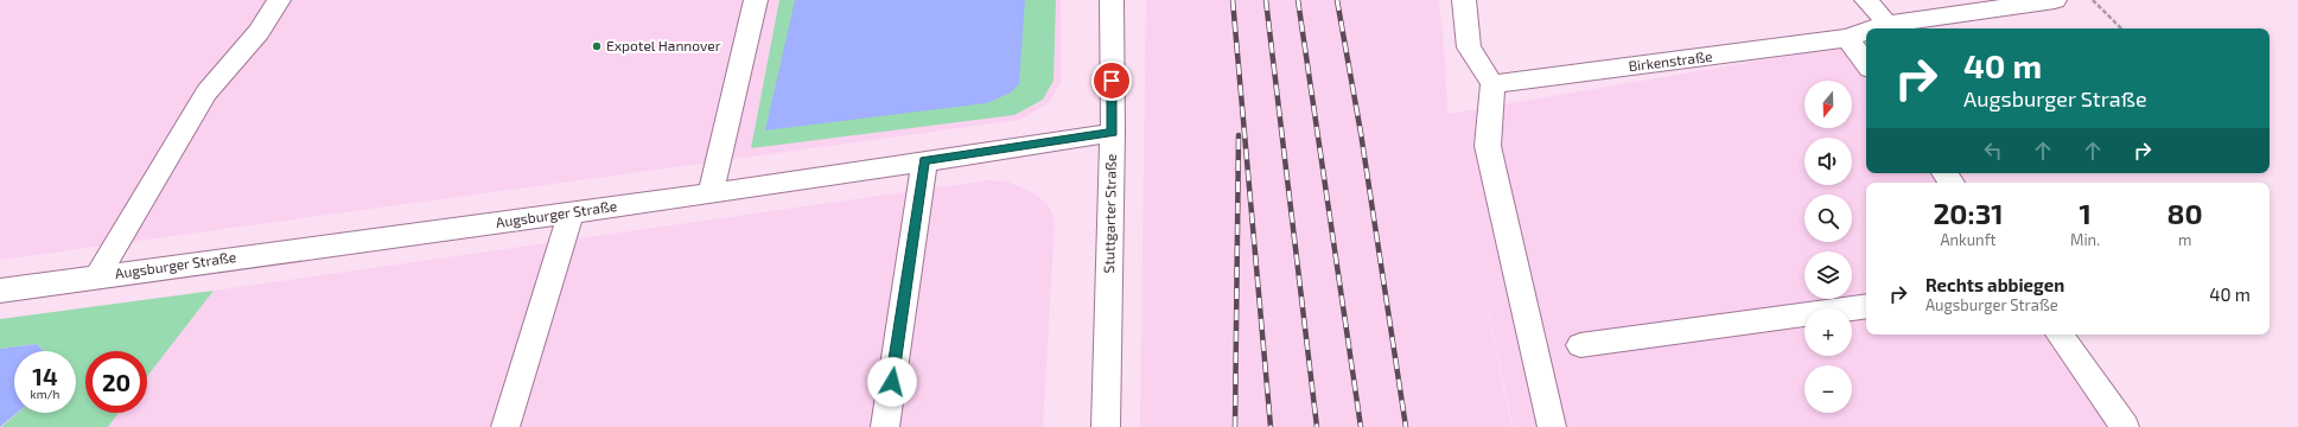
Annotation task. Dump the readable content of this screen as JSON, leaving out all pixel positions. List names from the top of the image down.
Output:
{
  "streets": {
    "street": ["Birkenstraße", "Stuttgarter Straße", "Augsburger Straße"]
  },
  "crossings": [
    ["Stuttgarter Straße", "Augsburger Straße"]
  ],
  "places": ["Expotel Hannover"],
  "north": "bottom",
  "page": {
    "turn": ["40 m", "Augsburger Straße"],
    "map_buttons": ["+", "−"],
    "eta": [
      "20:31",
      "Ankunft",
      "1",
      "Min.",
      "80",
      "m"
    ],
    "list": [
      {
        "name": "Rechts abbiegen",
        "note": "Augsburger Straße",
        "value": "40 m"
      }
    ],
    "speed": "14 km/h",
    "limit": "20"
  }
}
